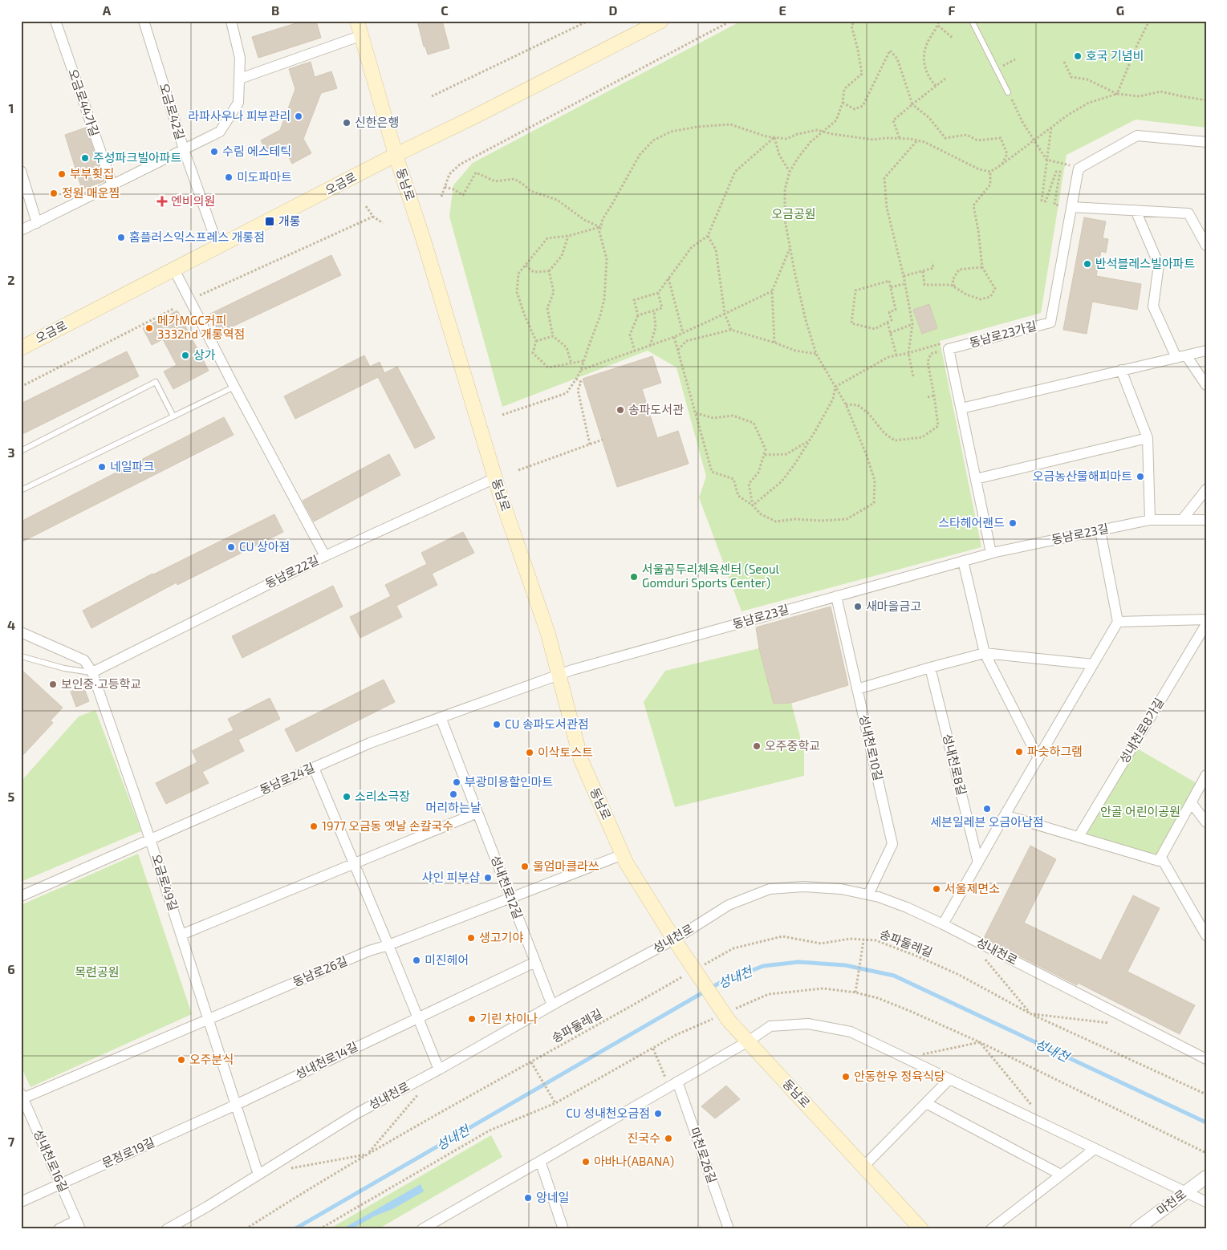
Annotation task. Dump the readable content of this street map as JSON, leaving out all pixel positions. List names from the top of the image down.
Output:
{
  "streets": {
    "main road": ["오금로", "동남로"],
    "street": [
      "오금로44가길",
      "오금로42길",
      "동남로23가길",
      "동남로23길",
      "동남로22길",
      "성내천로8가길",
      "성내천로10길",
      "성내천로8길",
      "동남로24길",
      "오금로49길",
      "성내천로12길",
      "성내천로",
      "동남로26길",
      "성내천로14길",
      "문정로19길",
      "마천로26길",
      "성내천로16길",
      "마천로"
    ],
    "path": ["송파둘레길"]
  },
  "crossings": [
    ["오금로42길", "오금로"],
    ["오금로", "동남로"],
    ["동남로", "동남로23길"],
    ["동남로", "동남로22길"],
    ["동남로", "동남로24길"],
    ["동남로", "성내천로"],
    ["동남로", "동남로26길"],
    ["동남로23가길", "동남로23길"],
    ["동남로23길", "성내천로10길"],
    ["동남로23길", "동남로24길"],
    ["동남로22길", "오금로49길"],
    ["성내천로10길", "성내천로"],
    ["동남로24길", "오금로49길"],
    ["동남로24길", "성내천로12길"],
    ["오금로49길", "성내천로"],
    ["오금로49길", "동남로26길"],
    ["오금로49길", "성내천로14길"],
    ["오금로49길", "문정로19길"],
    ["성내천로12길", "성내천로"],
    ["성내천로12길", "동남로26길"],
    ["동남로26길", "성내천로16길"],
    ["성내천로14길", "문정로19길"],
    ["문정로19길", "성내천로16길"]
  ],
  "water": ["성내천"],
  "parks": ["오금공원", "안골 어린이공원", "목련공원"],
  "places": {
    "other": [
      "호국 기념비",
      "라파사우나 피부관리",
      "신한은행",
      "수림 에스테틱",
      "주성파크빌아파트",
      "부부횟집",
      "미도파마트",
      "정원 매운찜",
      "홈플러스익스프레스 개롱점",
      "반석블레스빌아파트",
      "메가MGC커피 3332nd 개롱역점",
      "상가",
      "송파도서관",
      "네일파크",
      "오금농산물해피마트",
      "스타헤어랜드",
      "CU 상아점",
      "서울곰두리체육센터 (Seoul Gomduri Sports Center)",
      "새마을금고",
      "보인중·고등학교",
      "CU 송파도서관점",
      "오주중학교",
      "파슷하그램",
      "이삭토스트",
      "부광미용할인마트",
      "머리하는날",
      "소리소극장",
      "세븐일레븐 오금아남점",
      "1977 오금동 옛날 손칼국수",
      "울엄마클라쓰",
      "샤인 피부샵",
      "서울제면소",
      "생고기야",
      "미진헤어",
      "기린 차이나",
      "오주분식",
      "안동한우 정육식당",
      "CU 성내천오금점",
      "진국수",
      "아바나(ABANA)",
      "앙네일"
    ],
    "health": ["엔비의원"],
    "transit": ["개롱"]
  },
  "grid": {
    "columns": [
      "A",
      "B",
      "C",
      "D",
      "E",
      "F",
      "G"
    ],
    "rows": [
      "1",
      "2",
      "3",
      "4",
      "5",
      "6",
      "7"
    ]
  }
}
